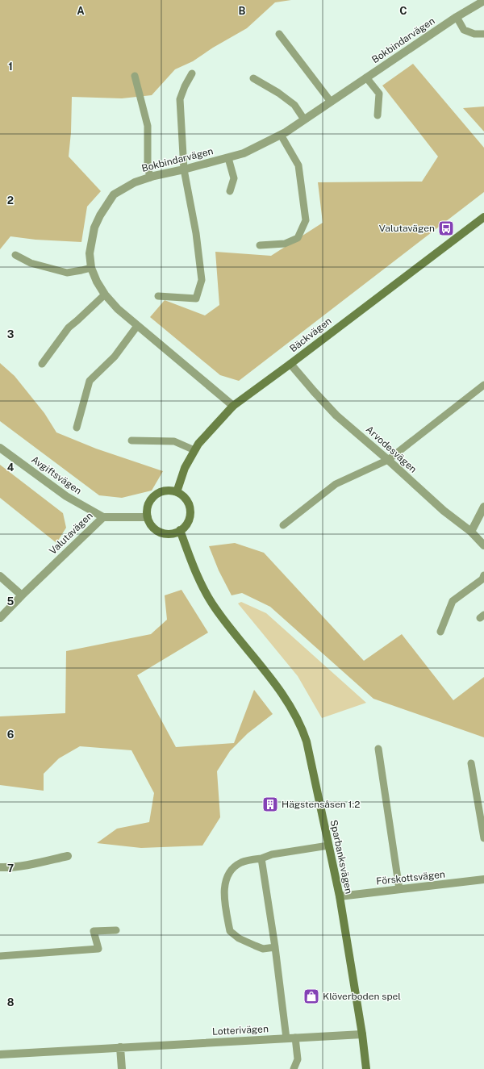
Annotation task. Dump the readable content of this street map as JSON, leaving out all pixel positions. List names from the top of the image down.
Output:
{
  "streets": {
    "street": [
      "Bokbindarvägen",
      "Bäckvägen",
      "Arvodesvägen",
      "Avgiftsvägen",
      "Valutavägen",
      "Sparbanksvägen",
      "Förskottsvägen",
      "Lotterivägen"
    ]
  },
  "crossings": [
    ["Bokbindarvägen", "Bäckvägen"],
    ["Bäckvägen", "Arvodesvägen"],
    ["Bäckvägen", "Valutavägen"],
    ["Bäckvägen", "Sparbanksvägen"],
    ["Avgiftsvägen", "Valutavägen"],
    ["Valutavägen", "Sparbanksvägen"],
    ["Sparbanksvägen", "Förskottsvägen"],
    ["Sparbanksvägen", "Lotterivägen"]
  ],
  "places": {
    "bus stop": ["Valutavägen"],
    "building": ["Hägstensåsen 1:2"],
    "shop": ["Klöverboden spel"]
  },
  "grid": {
    "columns": ["A", "B", "C"],
    "rows": [
      "1",
      "2",
      "3",
      "4",
      "5",
      "6",
      "7",
      "8"
    ]
  }
}
